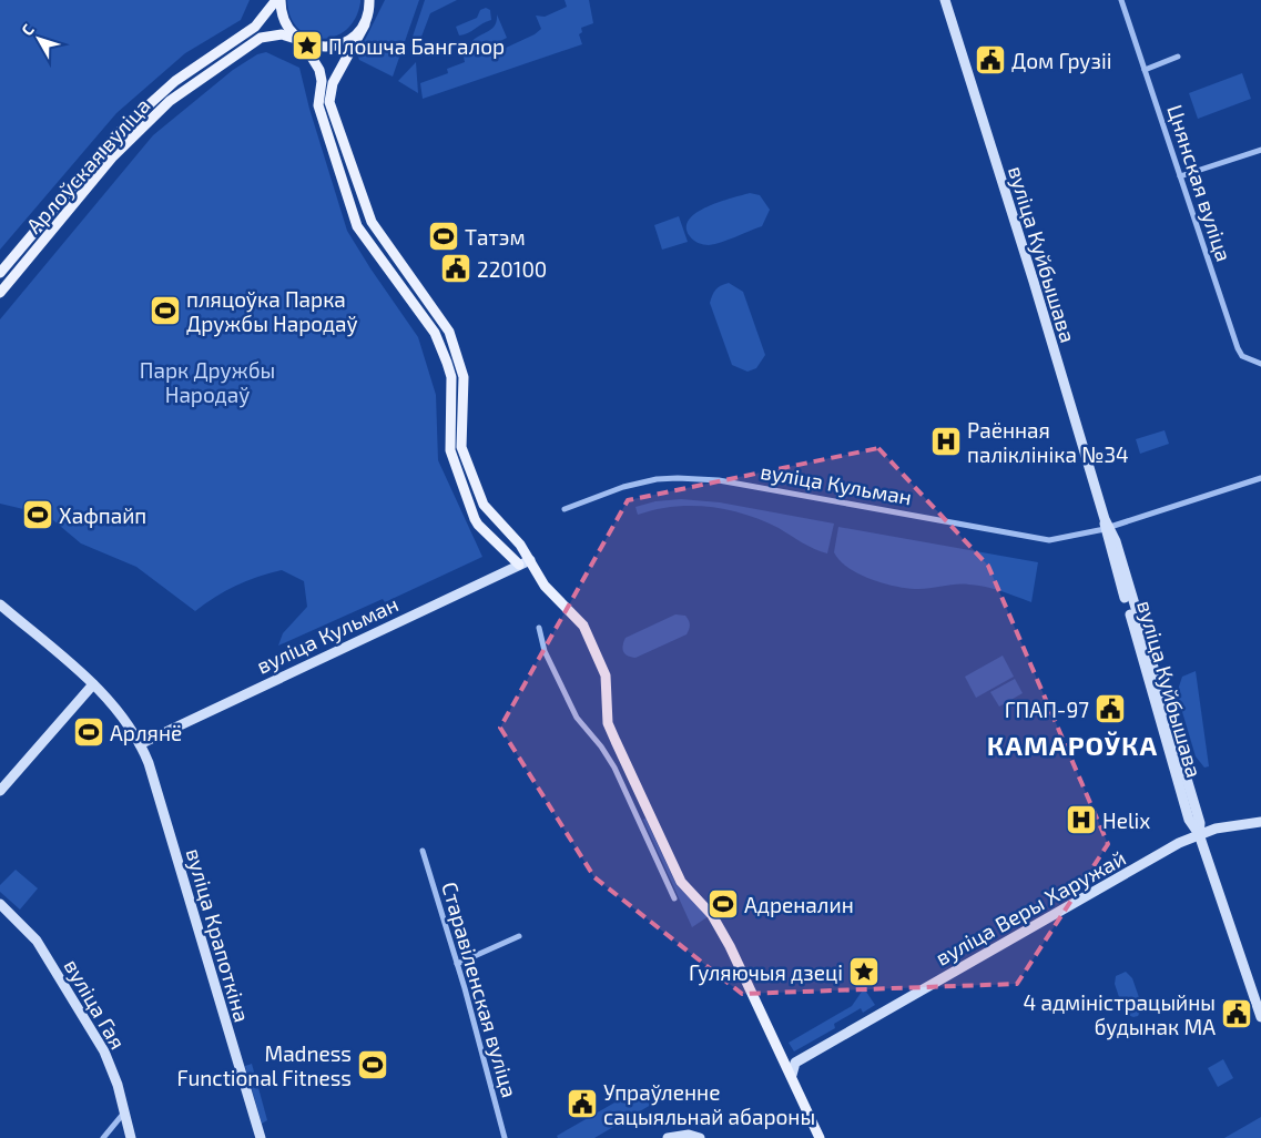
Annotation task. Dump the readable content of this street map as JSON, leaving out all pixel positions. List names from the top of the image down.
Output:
{
  "streets": {
    "main road": [
      "Арлоўская вуліца",
      "вуліца Куйбышава",
      "вуліца Кульман",
      "вуліца Веры Харужай",
      "вуліца Крапоткіна",
      "вуліца Гая"
    ],
    "street": ["Цнянская вуліца", "Старавіленская вуліца"]
  },
  "crossings": [
    ["вуліца Куйбышава", "вуліца Кульман"],
    ["вуліца Куйбышава", "вуліца Веры Харужай"],
    ["вуліца Кульман", "вуліца Крапоткіна"]
  ],
  "districts": ["КАМАРОЎКА"],
  "parks": ["Парк Дружбы Народаў"],
  "places": {
    "place": ["Плошча Бангалор", "Гуляючыя дзеці"],
    "public building": [
      "Дом Грузіі",
      "220100",
      "ГПАП-97",
      "4 адміністрацыйны будынак МА",
      "Упраўленне сацыяльнай абароны"
    ],
    "sports": [
      "Татэм",
      "пляцоўка Парка Дружбы Народаў",
      "Хафпайп",
      "Арлянё",
      "Адреналин",
      "Madness Functional Fitness"
    ],
    "hospital": ["Раённая паліклініка №34", "Helix"]
  },
  "north": "top left"
}
